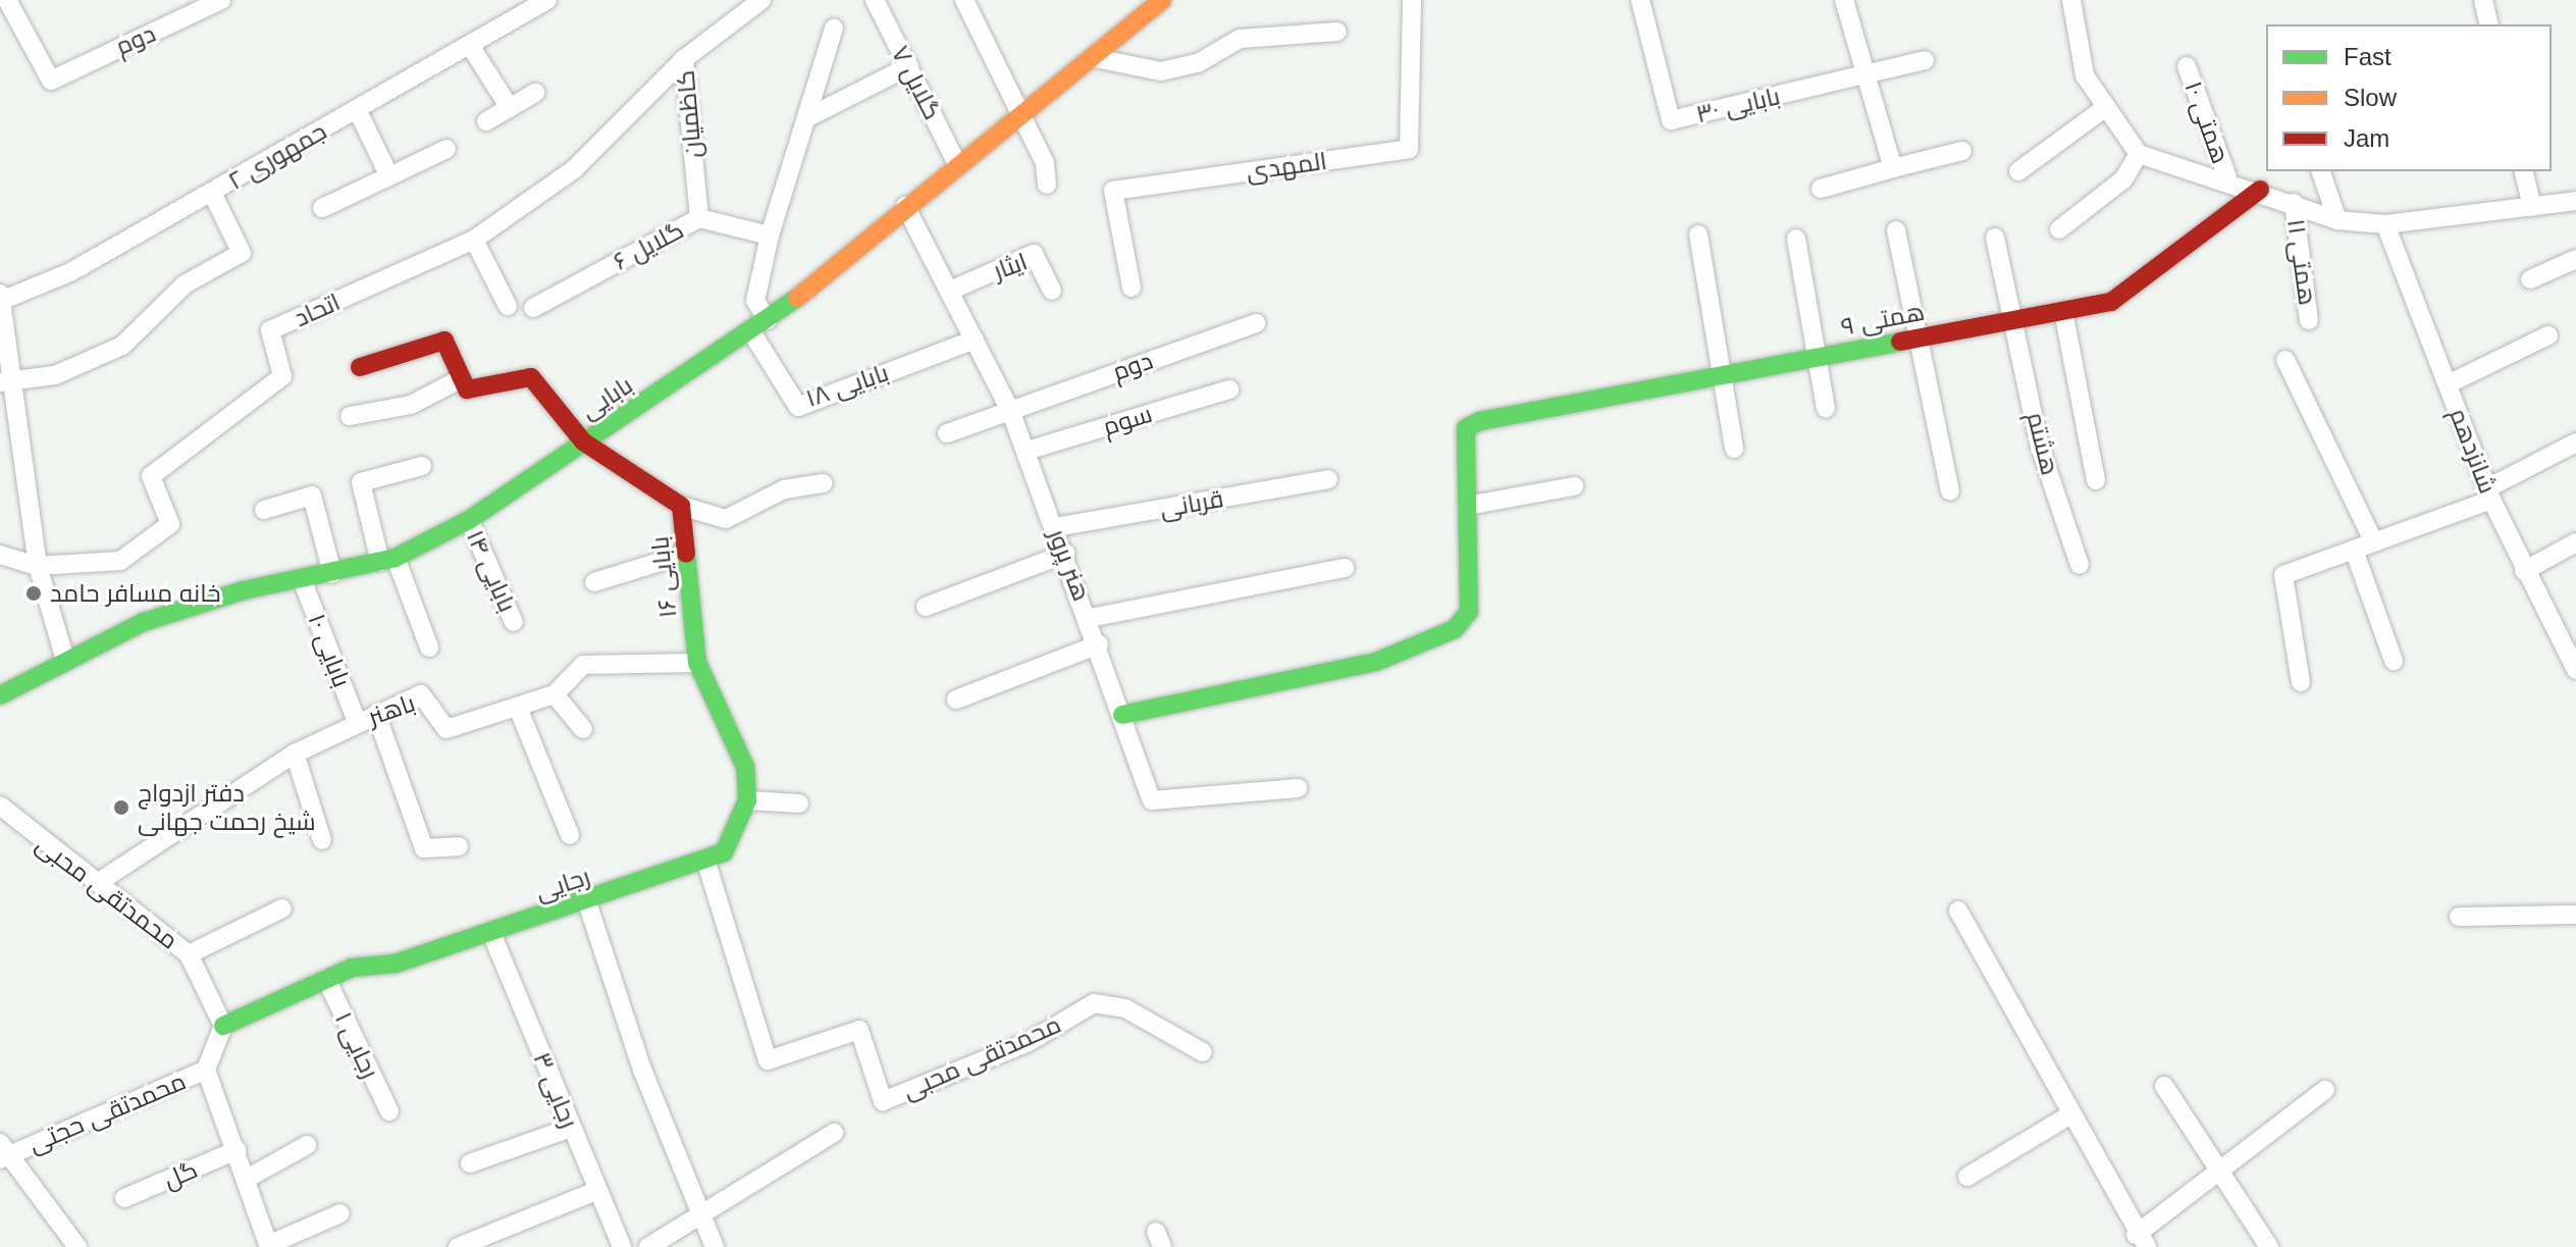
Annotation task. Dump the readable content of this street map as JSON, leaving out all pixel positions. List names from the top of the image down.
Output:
{
  "streets": {
    "street": [
      "دوم",
      "گلایل ۷",
      "بابایی ۳۰",
      "کاظمیان",
      "همتی ۱۰",
      "جمهوری ۲",
      "المهدی",
      "گلایل ۶",
      "همتی ۱۱",
      "ایثار",
      "اتحاد",
      "همتی ۹",
      "بابایی ۱۸",
      "بابایی",
      "سوم",
      "هشتم",
      "شانزدهم",
      "قربانی",
      "هنر پرور",
      "بابایی ۱۴",
      "بابایی ۱۶",
      "بابایی ۱۰",
      "باهنر",
      "رجایی",
      "محمدتقی محبی",
      "رجایی ۱",
      "رجایی ۳",
      "محمدتقی حجتی",
      "گل"
    ]
  },
  "crossings": [
    ["دوم", "هنر پرور"],
    ["گلایل ۷", "بابایی"],
    ["کاظمیان", "گلایل ۶"],
    ["کاظمیان", "اتحاد"],
    ["ایثار", "هنر پرور"],
    ["همتی ۹", "هشتم"],
    ["بابایی ۱۸", "بابایی"],
    ["بابایی ۱۸", "هنر پرور"],
    ["بابایی", "هنر پرور"],
    ["بابایی", "بابایی ۱۴"],
    ["بابایی", "بابایی ۱۶"],
    ["بابایی", "بابایی ۱۰"],
    ["سوم", "هنر پرور"],
    ["قربانی", "هنر پرور"],
    ["بابایی ۱۶", "باهنر"],
    ["بابایی ۱۰", "باهنر"],
    ["باهنر", "محمدتقی محبی"],
    ["رجایی", "محمدتقی محبی"],
    ["رجایی", "رجایی ۱"],
    ["رجایی", "رجایی ۳"]
  ],
  "places": ["خانه مسافر حامد", "دفتر ازدواج شیخ رحمت جهانی"],
  "legend": ["Fast", "Slow", "Jam"]
}
